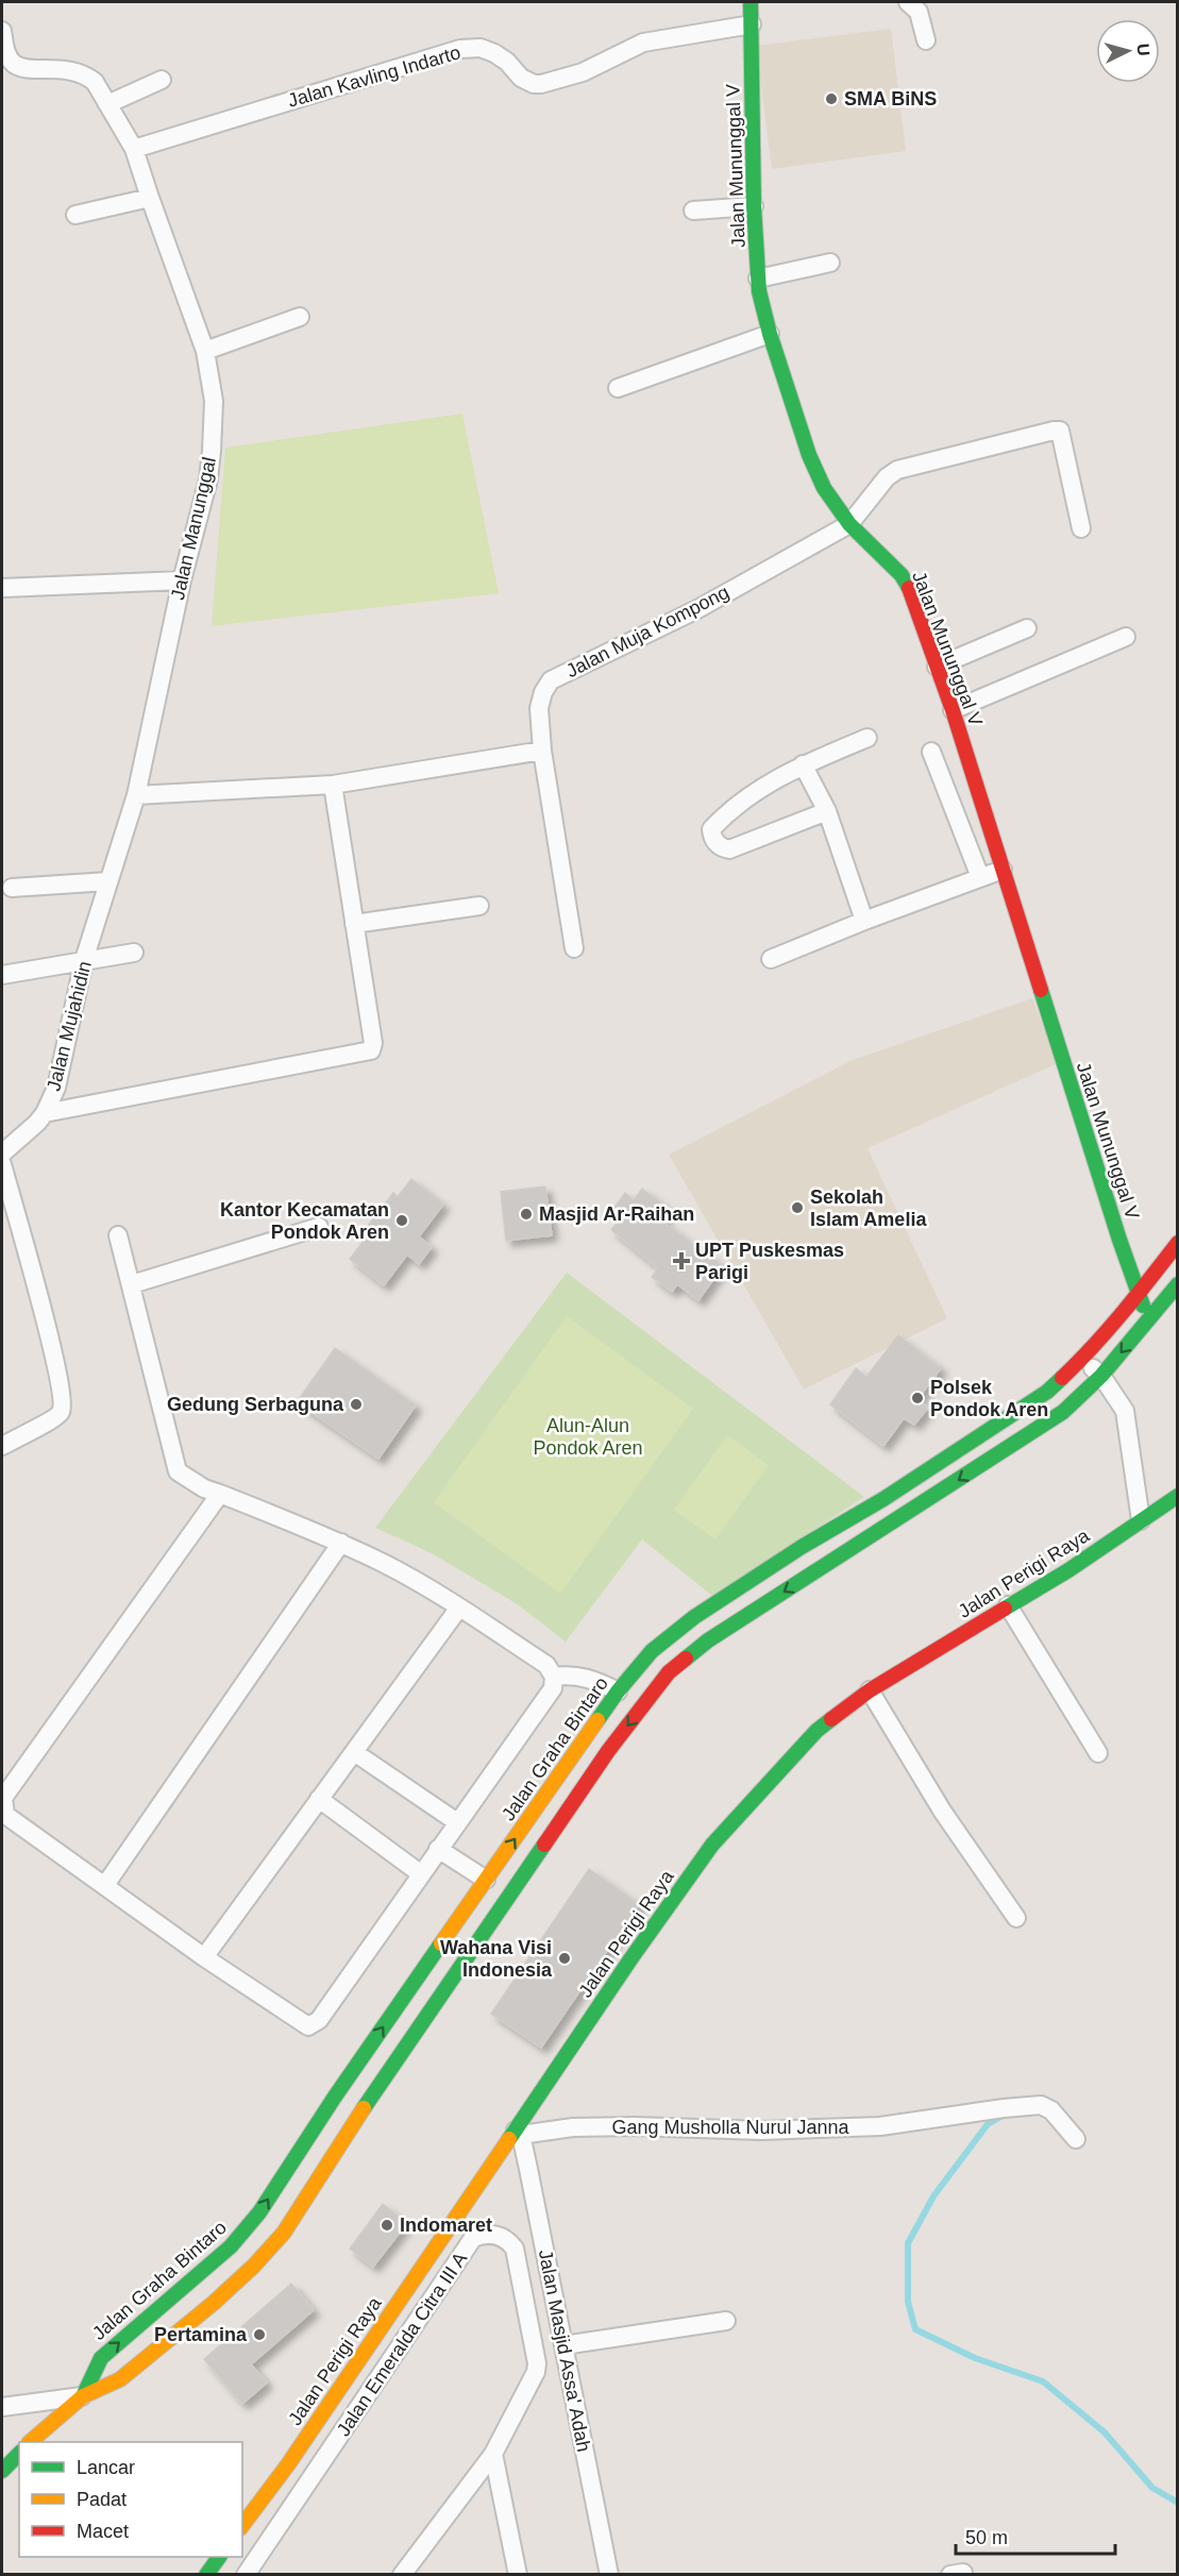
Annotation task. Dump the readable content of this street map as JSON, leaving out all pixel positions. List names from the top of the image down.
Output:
{
  "streets": {
    "main road": ["Jalan Mununggal V", "Jalan Perigi Raya", "Jalan Graha Bintaro"],
    "street": [
      "Jalan Kavling Indarto",
      "Jalan Manunggal",
      "Jalan Muja Kompong",
      "Jalan Mujahidin",
      "Gang Musholla Nurul Janna",
      "Jalan Emeralda Citra III A",
      "Jalan Masjid Assa' Adah"
    ]
  },
  "crossings": [
    ["Jalan Kavling Indarto", "Jalan Mununggal V"],
    ["Jalan Kavling Indarto", "Jalan Manunggal"],
    ["Jalan Mununggal V", "Jalan Muja Kompong"],
    ["Jalan Mununggal V", "Jalan Graha Bintaro"],
    ["Jalan Manunggal", "Jalan Mujahidin"],
    ["Jalan Perigi Raya", "Gang Musholla Nurul Janna"],
    ["Jalan Perigi Raya", "Jalan Masjid Assa' Adah"],
    ["Gang Musholla Nurul Janna", "Jalan Masjid Assa' Adah"]
  ],
  "parks": ["Alun-Alun Pondok Aren"],
  "places": {
    "other": [
      "SMA BiNS",
      "Sekolah Islam Amelia",
      "Masjid Ar-Raihan",
      "Kantor Kecamatan Pondok Aren",
      "Polsek Pondok Aren",
      "Gedung Serbaguna",
      "Wahana Visi Indonesia",
      "Indomaret",
      "Pertamina"
    ],
    "health": ["UPT Puskesmas Parigi"]
  },
  "legend": ["Lancar", "Padat", "Macet"],
  "scale_bar": "50 m",
  "north": "right"
}
